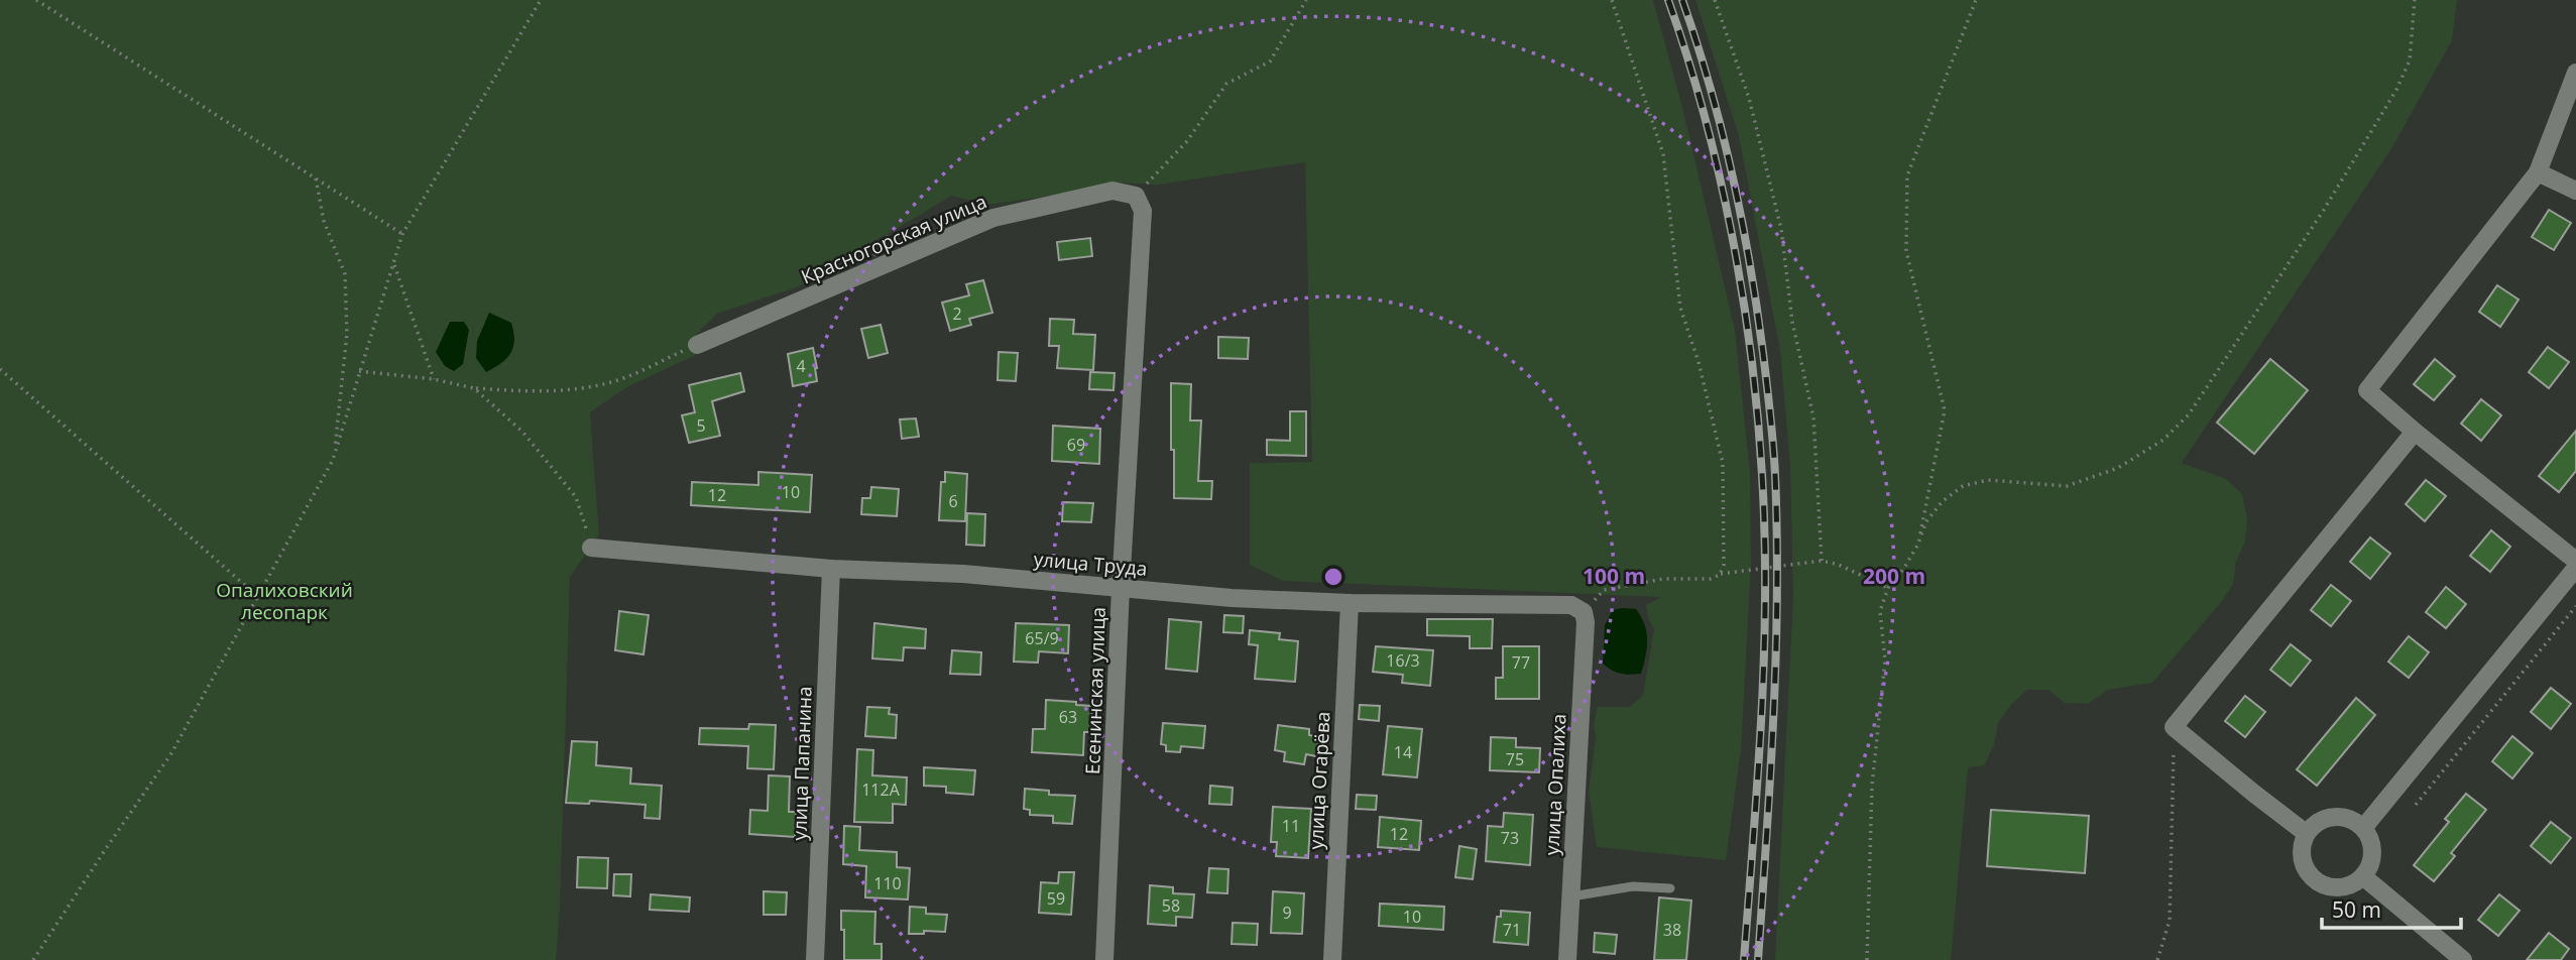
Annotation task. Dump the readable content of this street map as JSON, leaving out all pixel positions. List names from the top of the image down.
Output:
{
  "streets": {
    "street": [
      "Красногорская улица",
      "улица Труда",
      "Есенинская улица",
      "улица Папанина",
      "улица Огарёва",
      "улица Опалиха"
    ]
  },
  "crossings": [
    ["Красногорская улица", "Есенинская улица"],
    ["улица Труда", "Есенинская улица"],
    ["улица Труда", "улица Папанина"],
    ["улица Труда", "улица Огарёва"],
    ["улица Труда", "улица Опалиха"]
  ],
  "parks": ["Опалиховский лесопарк"],
  "house_numbers": [
    "2",
    "4",
    "5",
    "69",
    "10",
    "12",
    "6",
    "65/9",
    "16/3",
    "77",
    "63",
    "14",
    "75",
    "112А",
    "11",
    "12",
    "73",
    "110",
    "59",
    "58",
    "9",
    "10",
    "71",
    "38"
  ],
  "scale_bar": "50 m",
  "rings": ["100 m", "200 m"]
}
